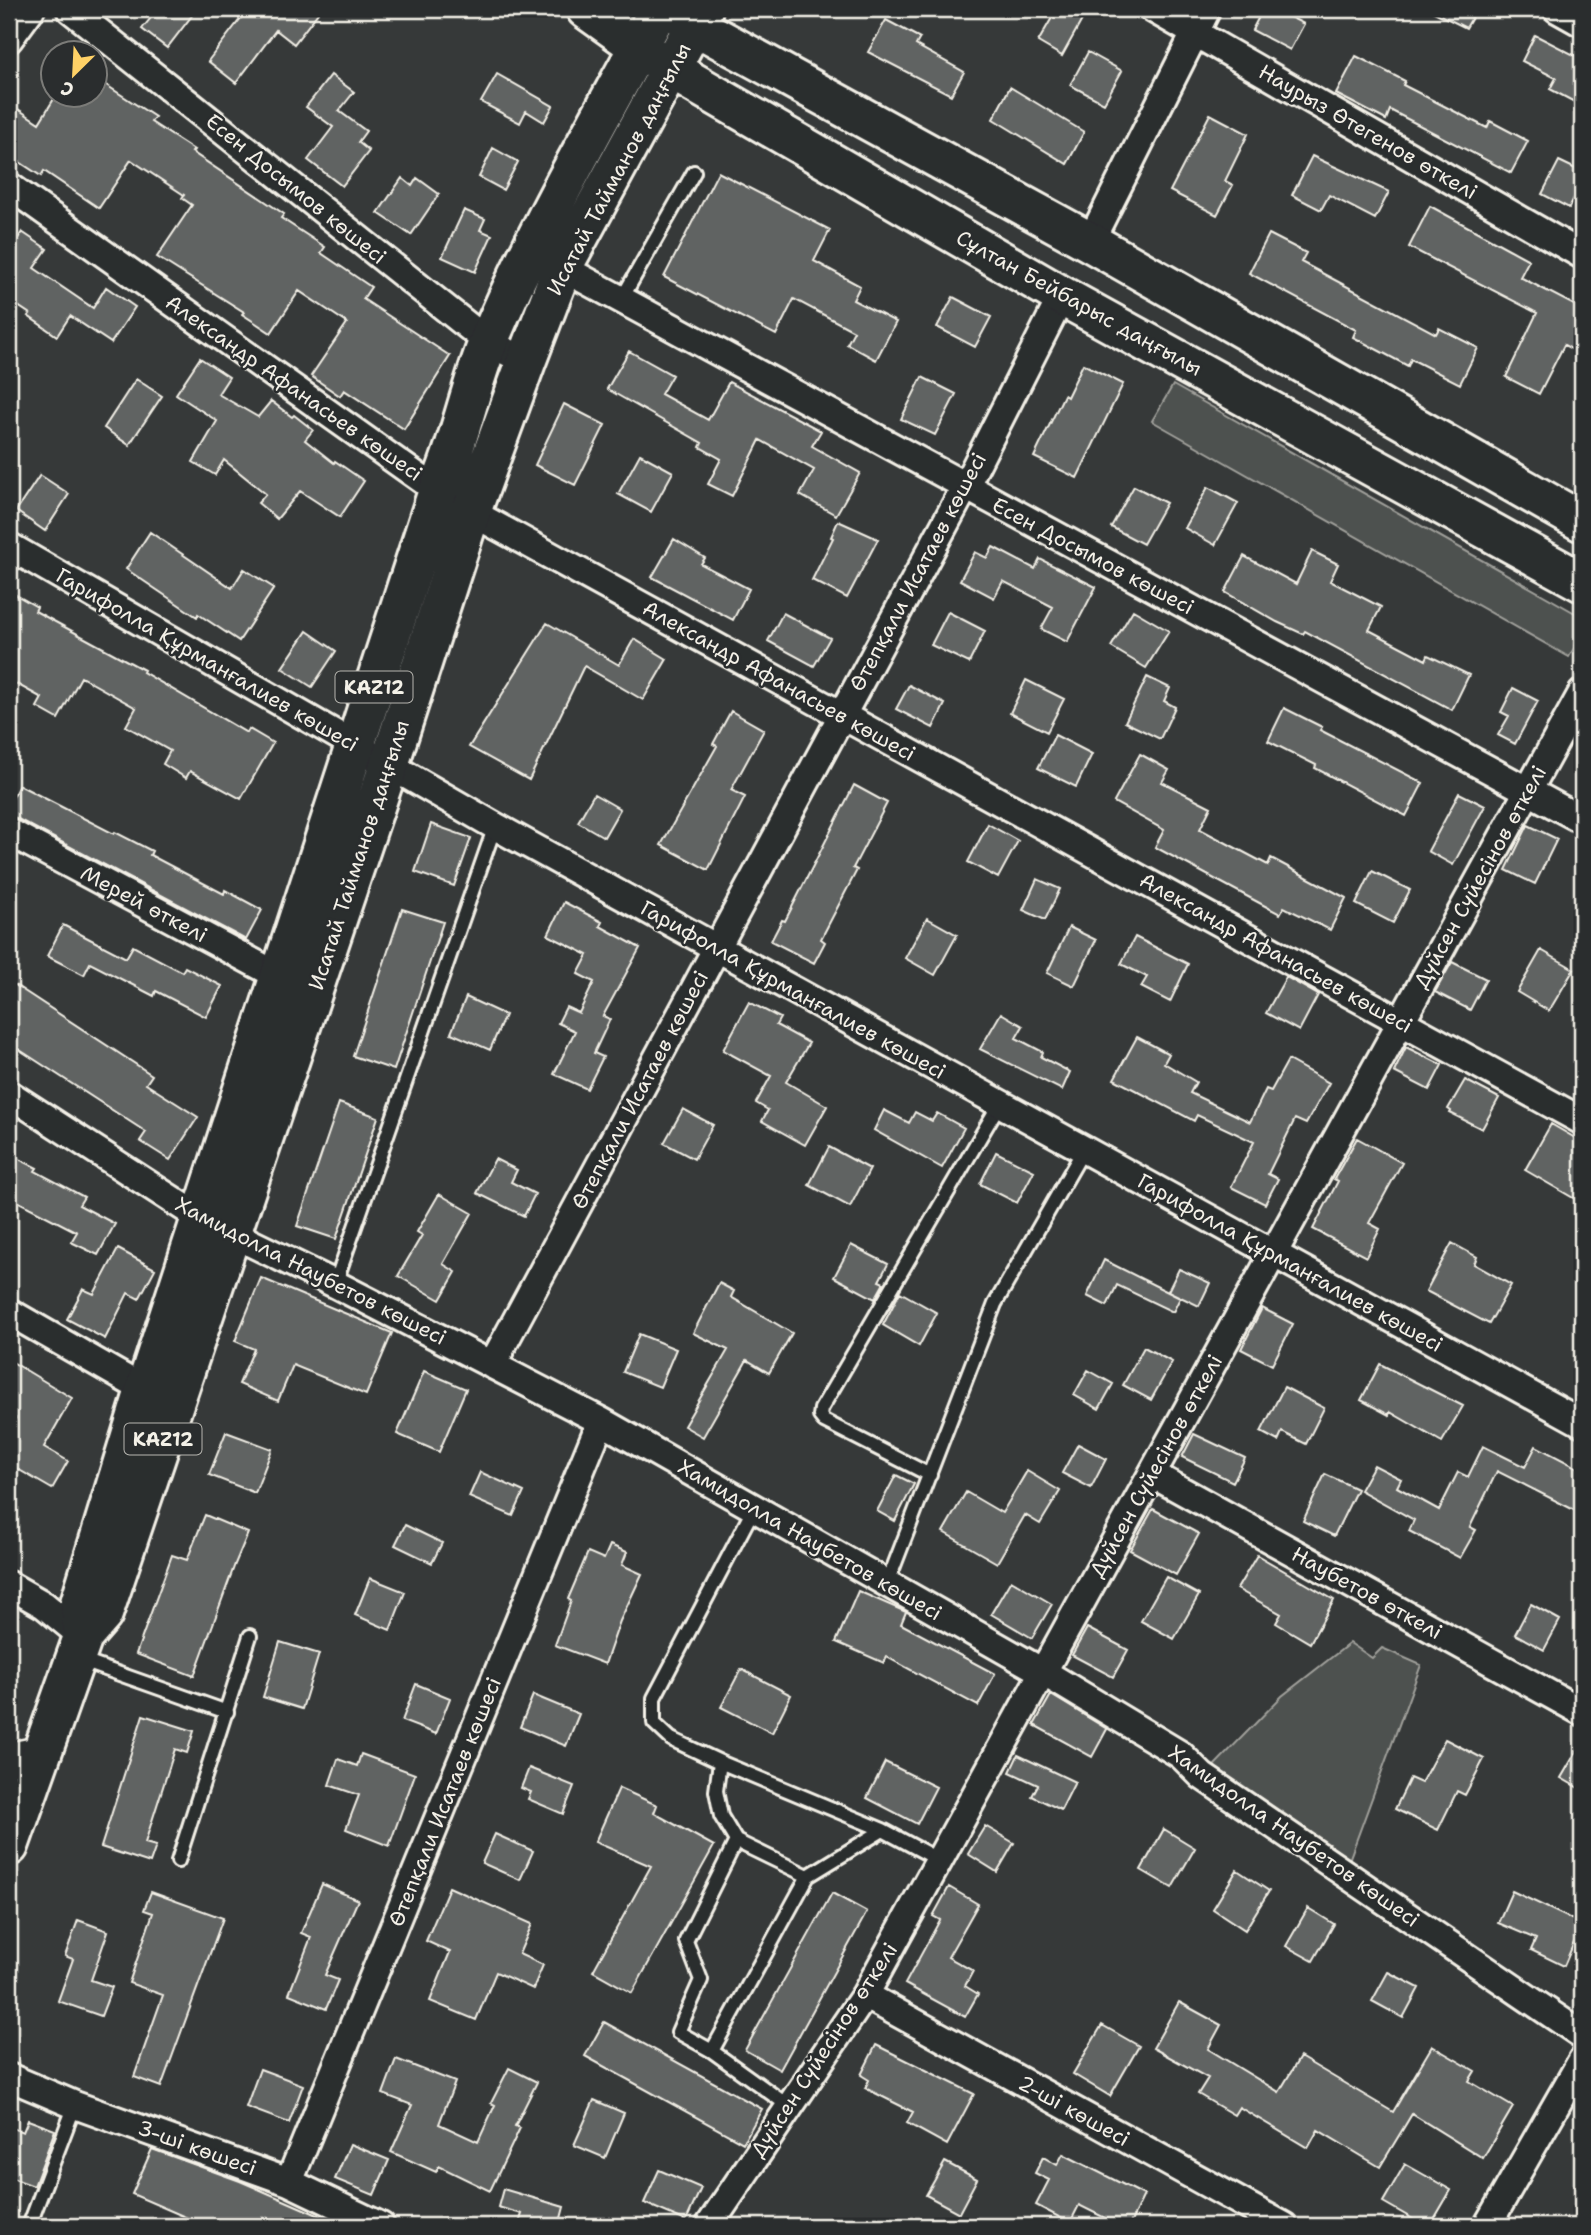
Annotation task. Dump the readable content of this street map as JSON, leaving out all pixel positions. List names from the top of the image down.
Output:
{
  "streets": {
    "main road": ["Исатай Тайманов даңғылы", "Сұлтан Бейбарыс даңғылы", "KAZ12"],
    "street": [
      "Наурыз Өтегенов өткелі",
      "Есен Досымов көшесі",
      "Александр Афанасьев көшесі",
      "Өтепқали Исатаев көшесі",
      "Гарифолла Құрманғалиев көшесі",
      "Дүйсен Сүйесінов өткелі",
      "Мерей өткелі",
      "Хамидолла Наубетов көшесі",
      "Наубетов өткелі",
      "2-ші көшесі",
      "3-ші көшесі"
    ]
  },
  "crossings": [
    ["Исатай Тайманов даңғылы", "Есен Досымов көшесі"],
    ["Исатай Тайманов даңғылы", "Сұлтан Бейбарыс даңғылы"],
    ["Исатай Тайманов даңғылы", "Александр Афанасьев көшесі"],
    ["Исатай Тайманов даңғылы", "Гарифолла Құрманғалиев көшесі"],
    ["Исатай Тайманов даңғылы", "Мерей өткелі"],
    ["Исатай Тайманов даңғылы", "Хамидолла Наубетов көшесі"],
    ["Есен Досымов көшесі", "Өтепқали Исатаев көшесі"],
    ["Есен Досымов көшесі", "Дүйсен Сүйесінов өткелі"],
    ["Сұлтан Бейбарыс даңғылы", "Өтепқали Исатаев көшесі"],
    ["Александр Афанасьев көшесі", "Өтепқали Исатаев көшесі"],
    ["Александр Афанасьев көшесі", "Дүйсен Сүйесінов өткелі"],
    ["Өтепқали Исатаев көшесі", "Гарифолла Құрманғалиев көшесі"],
    ["Өтепқали Исатаев көшесі", "Хамидолла Наубетов көшесі"],
    ["Өтепқали Исатаев көшесі", "3-ші көшесі"],
    ["Гарифолла Құрманғалиев көшесі", "Дүйсен Сүйесінов өткелі"],
    ["Дүйсен Сүйесінов өткелі", "Хамидолла Наубетов көшесі"],
    ["Дүйсен Сүйесінов өткелі", "Наубетов өткелі"],
    ["Дүйсен Сүйесінов өткелі", "2-ші көшесі"]
  ],
  "north": "bottom left"
}
